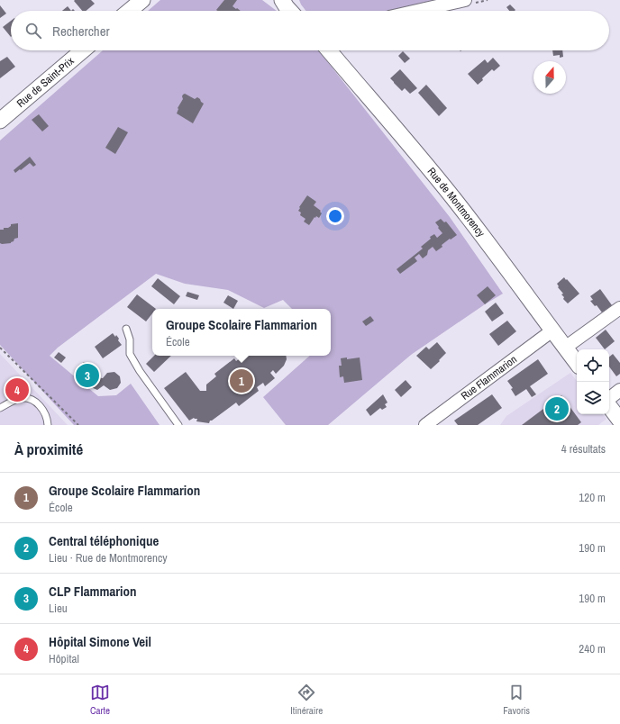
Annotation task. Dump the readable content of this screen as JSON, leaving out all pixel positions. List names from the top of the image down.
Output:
{
  "streets": {
    "street": ["Rue de Saint-Prix", "Rue de Montmorency", "Rue Flammarion"]
  },
  "crossings": [
    ["Rue de Montmorency", "Rue Flammarion"]
  ],
  "north": "top",
  "page": {
    "search": "Rechercher",
    "popup": ["Groupe Scolaire Flammarion", "École"],
    "pins": [
      "3",
      "1",
      "4",
      "2"
    ],
    "heading": ["À proximité", "4 résultats"],
    "list": [
      {
        "mark": "1",
        "name": "Groupe Scolaire Flammarion",
        "note": "École",
        "value": "120 m"
      },
      {
        "mark": "2",
        "name": "Central téléphonique",
        "note": "Lieu · Rue de Montmorency",
        "value": "190 m"
      },
      {
        "mark": "3",
        "name": "CLP Flammarion",
        "note": "Lieu",
        "value": "190 m"
      },
      {
        "mark": "4",
        "name": "Hôpital Simone Veil",
        "note": "Hôpital",
        "value": "240 m"
      }
    ],
    "nav": ["Carte", "Itinéraire", "Favoris"]
  }
}
